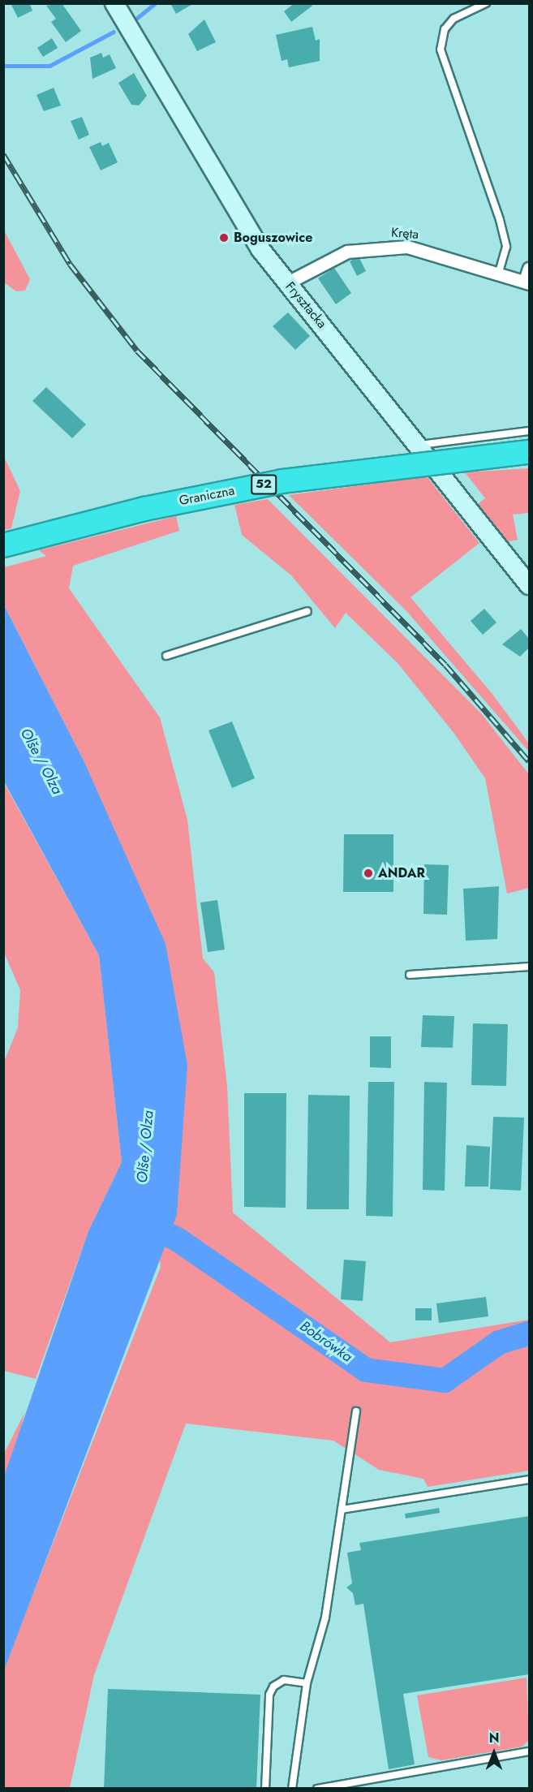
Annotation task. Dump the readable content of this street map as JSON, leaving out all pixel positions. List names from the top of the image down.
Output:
{
  "streets": {
    "highway": ["52", "Graniczna"],
    "street": ["Kręta", "Frysztacka"]
  },
  "crossings": [
    ["Kręta", "Frysztacka"]
  ],
  "water": ["Olše / Olza", "Bobrówka"],
  "places": ["Boguszowice", "ANDAR"],
  "north": "top"
}
